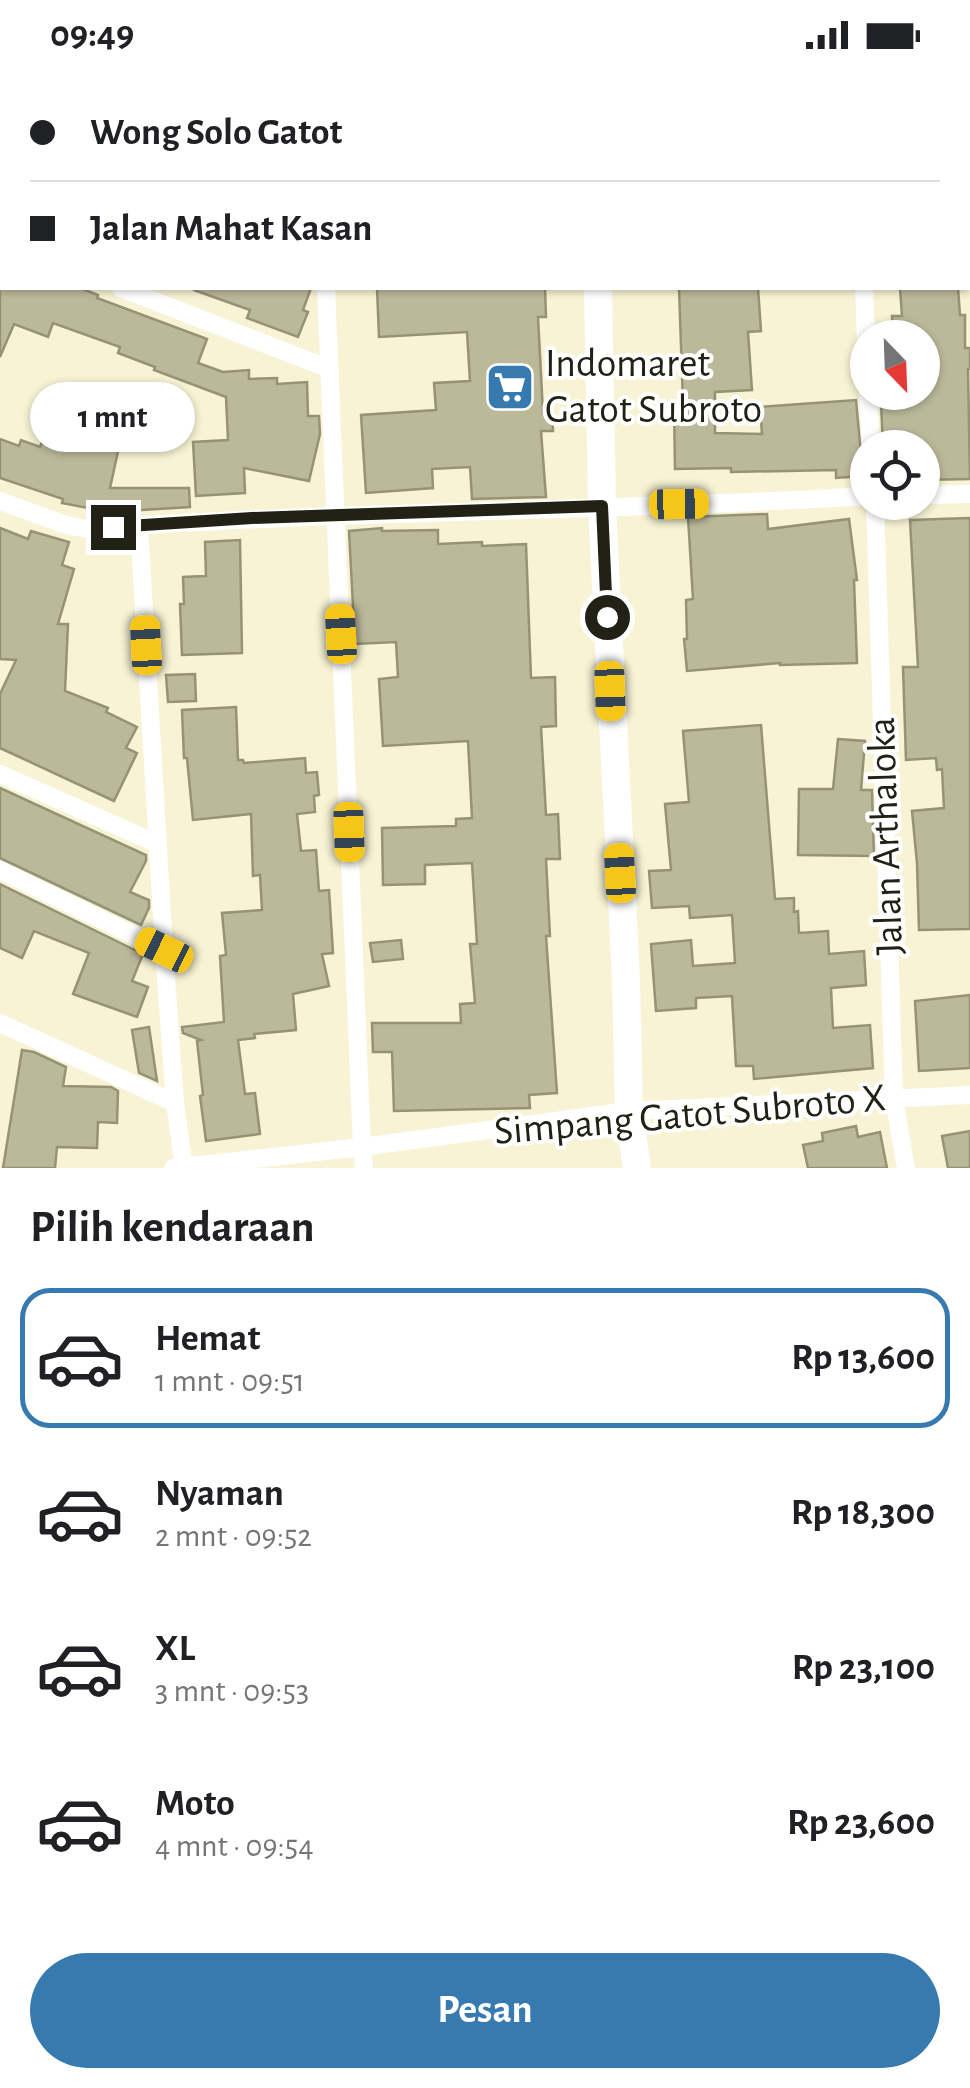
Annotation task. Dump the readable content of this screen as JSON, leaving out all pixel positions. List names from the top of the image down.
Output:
{
  "streets": {
    "street": ["Jalan Arthaloka", "Simpang Gatot Subroto X"]
  },
  "crossings": [
    ["Jalan Arthaloka", "Simpang Gatot Subroto X"]
  ],
  "places": {
    "supermarket": ["Indomaret Gatot Subroto"]
  },
  "north": "bottom right",
  "page": {
    "status": "09:49",
    "banner": ["Wong Solo Gatot", "Jalan Mahat Kasan"],
    "bubble": "1 mnt",
    "heading": "Pilih kendaraan",
    "list": [
      {
        "name": "Hemat",
        "note": "1 mnt · 09:51",
        "value": "Rp 13,600"
      },
      {
        "name": "Nyaman",
        "note": "2 mnt · 09:52",
        "value": "Rp 18,300"
      },
      {
        "name": "XL",
        "note": "3 mnt · 09:53",
        "value": "Rp 23,100"
      },
      {
        "name": "Moto",
        "note": "4 mnt · 09:54",
        "value": "Rp 23,600"
      }
    ],
    "buttons": "Pesan"
  }
}
